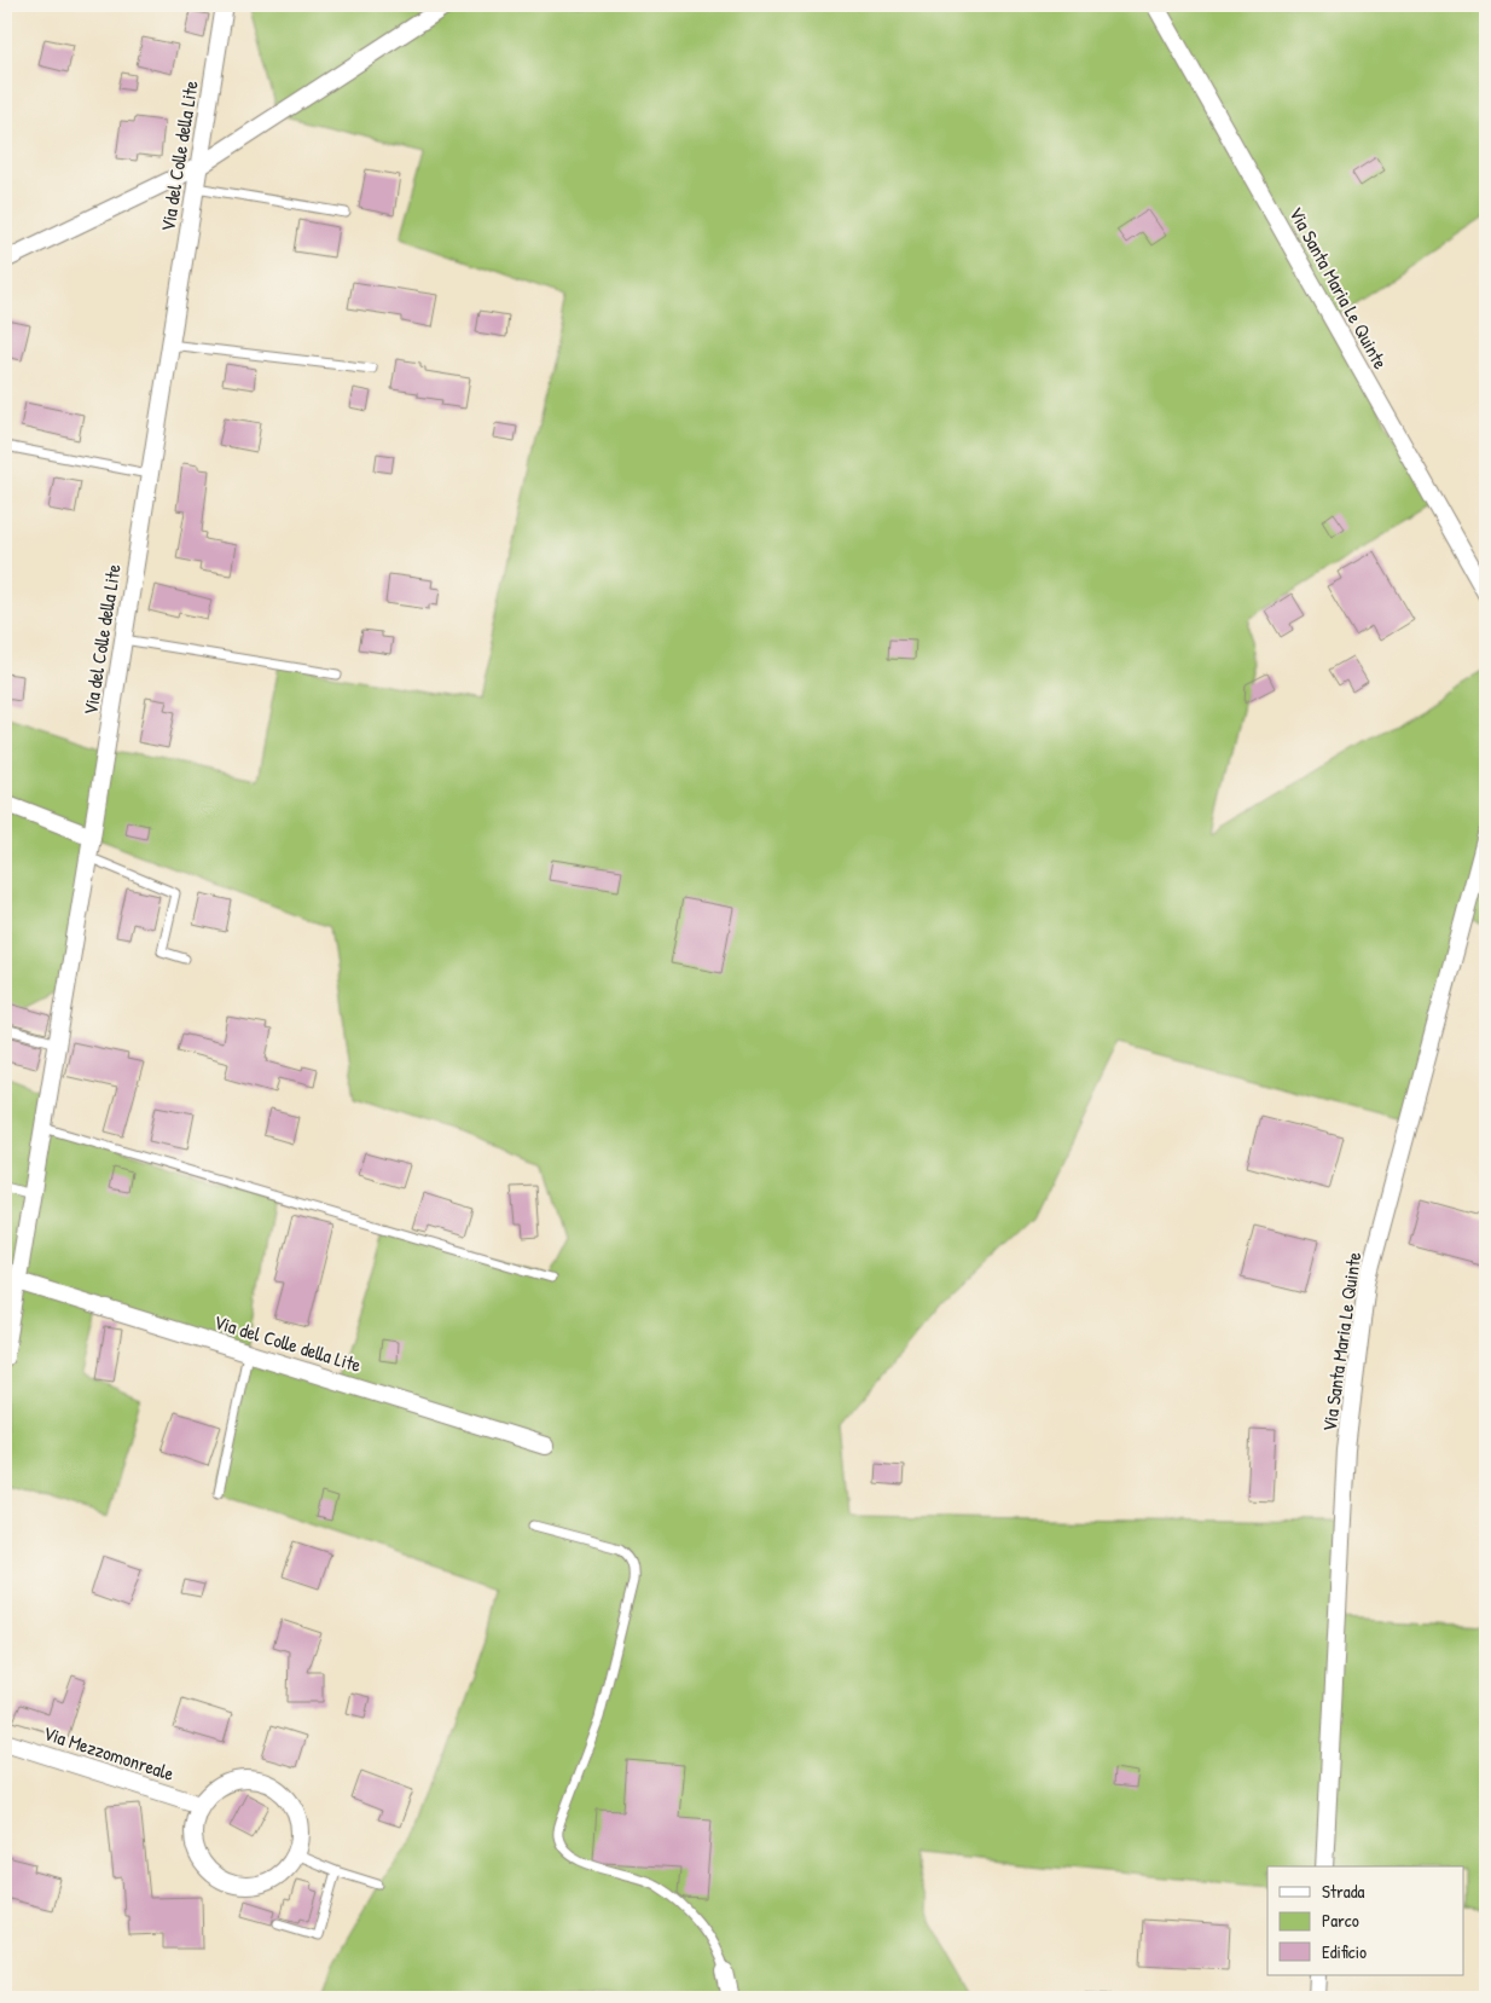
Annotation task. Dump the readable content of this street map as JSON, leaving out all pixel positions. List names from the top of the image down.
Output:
{
  "streets": {
    "street": ["Via del Colle della Lite", "Via Santa Maria Le Quinte", "Via Mezzomonreale"]
  },
  "legend": ["Strada", "Parco", "Edificio"]
}
